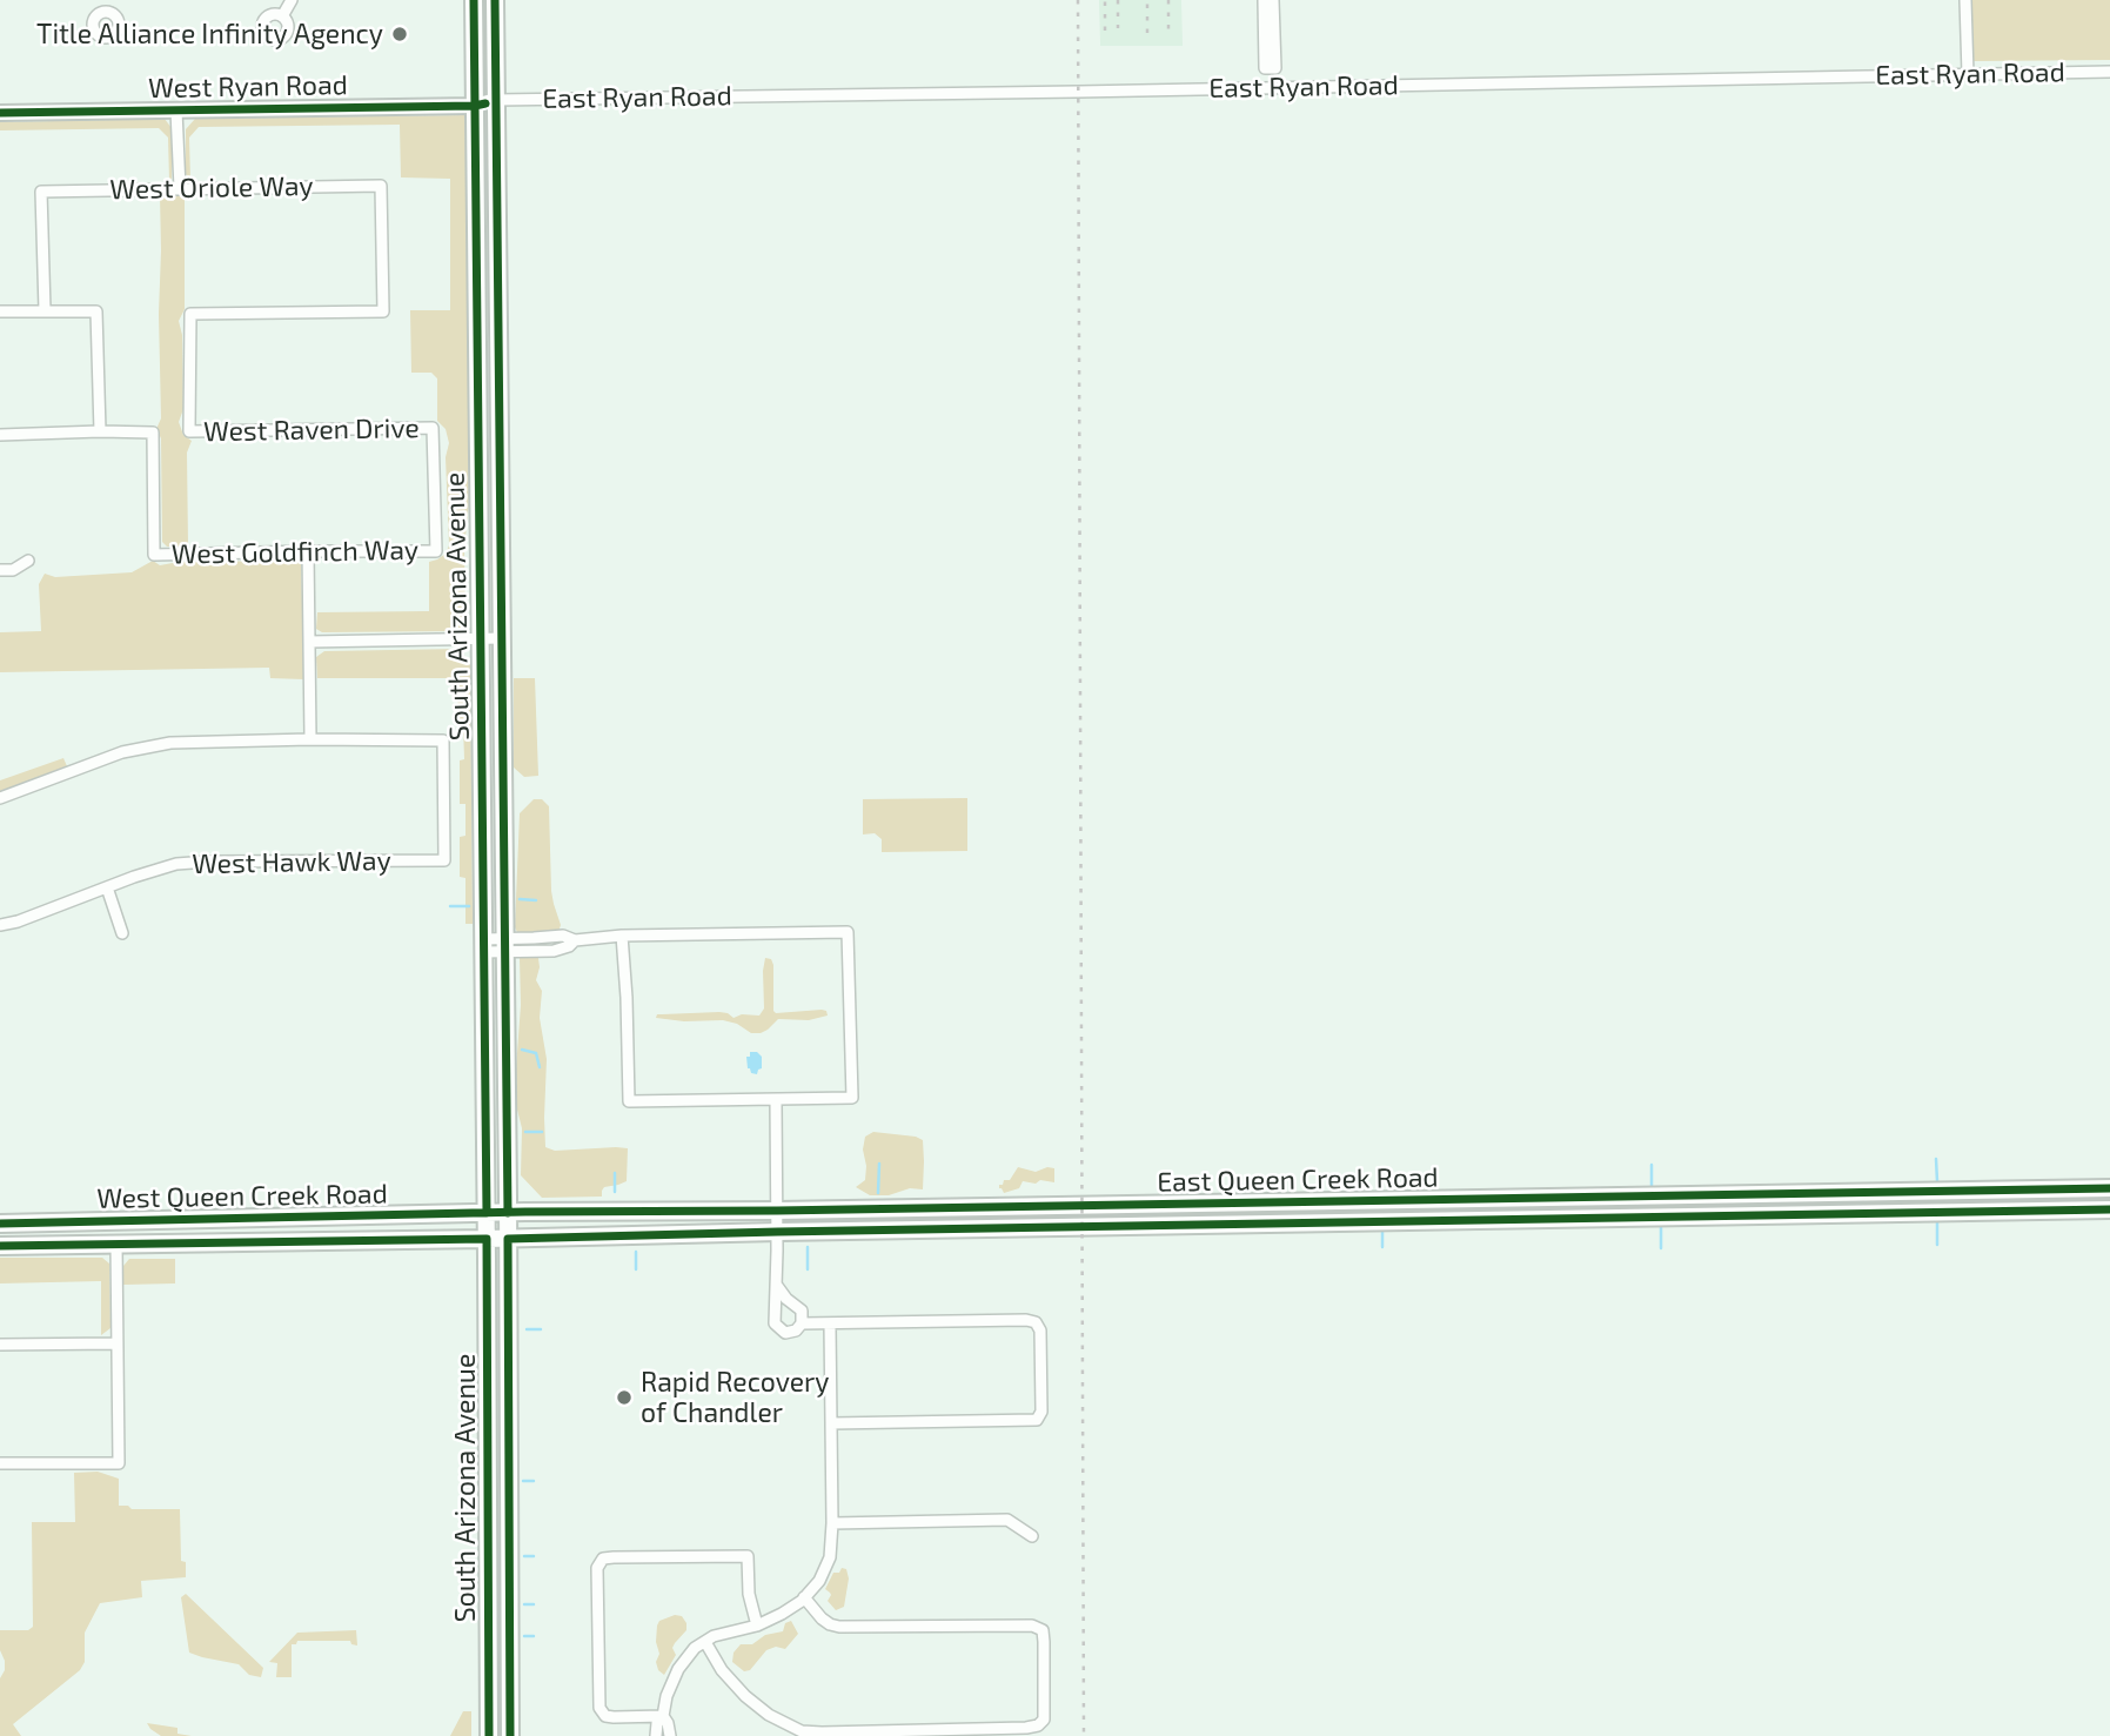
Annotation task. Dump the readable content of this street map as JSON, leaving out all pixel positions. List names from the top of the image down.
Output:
{
  "streets": {
    "main road": ["South Arizona Avenue", "East Queen Creek Road", "West Queen Creek Road"],
    "street": [
      "East Ryan Road",
      "West Ryan Road",
      "West Oriole Way",
      "West Raven Drive",
      "West Goldfinch Way",
      "West Hawk Way"
    ]
  },
  "crossings": [
    ["East Ryan Road", "West Ryan Road"],
    ["East Ryan Road", "South Arizona Avenue"],
    ["West Ryan Road", "South Arizona Avenue"],
    ["West Oriole Way", "West Raven Drive"],
    ["West Raven Drive", "West Goldfinch Way"],
    ["South Arizona Avenue", "East Queen Creek Road"],
    ["South Arizona Avenue", "West Queen Creek Road"],
    ["East Queen Creek Road", "West Queen Creek Road"]
  ],
  "places": ["Title Alliance Infinity Agency", "Rapid Recovery of Chandler"]
}
